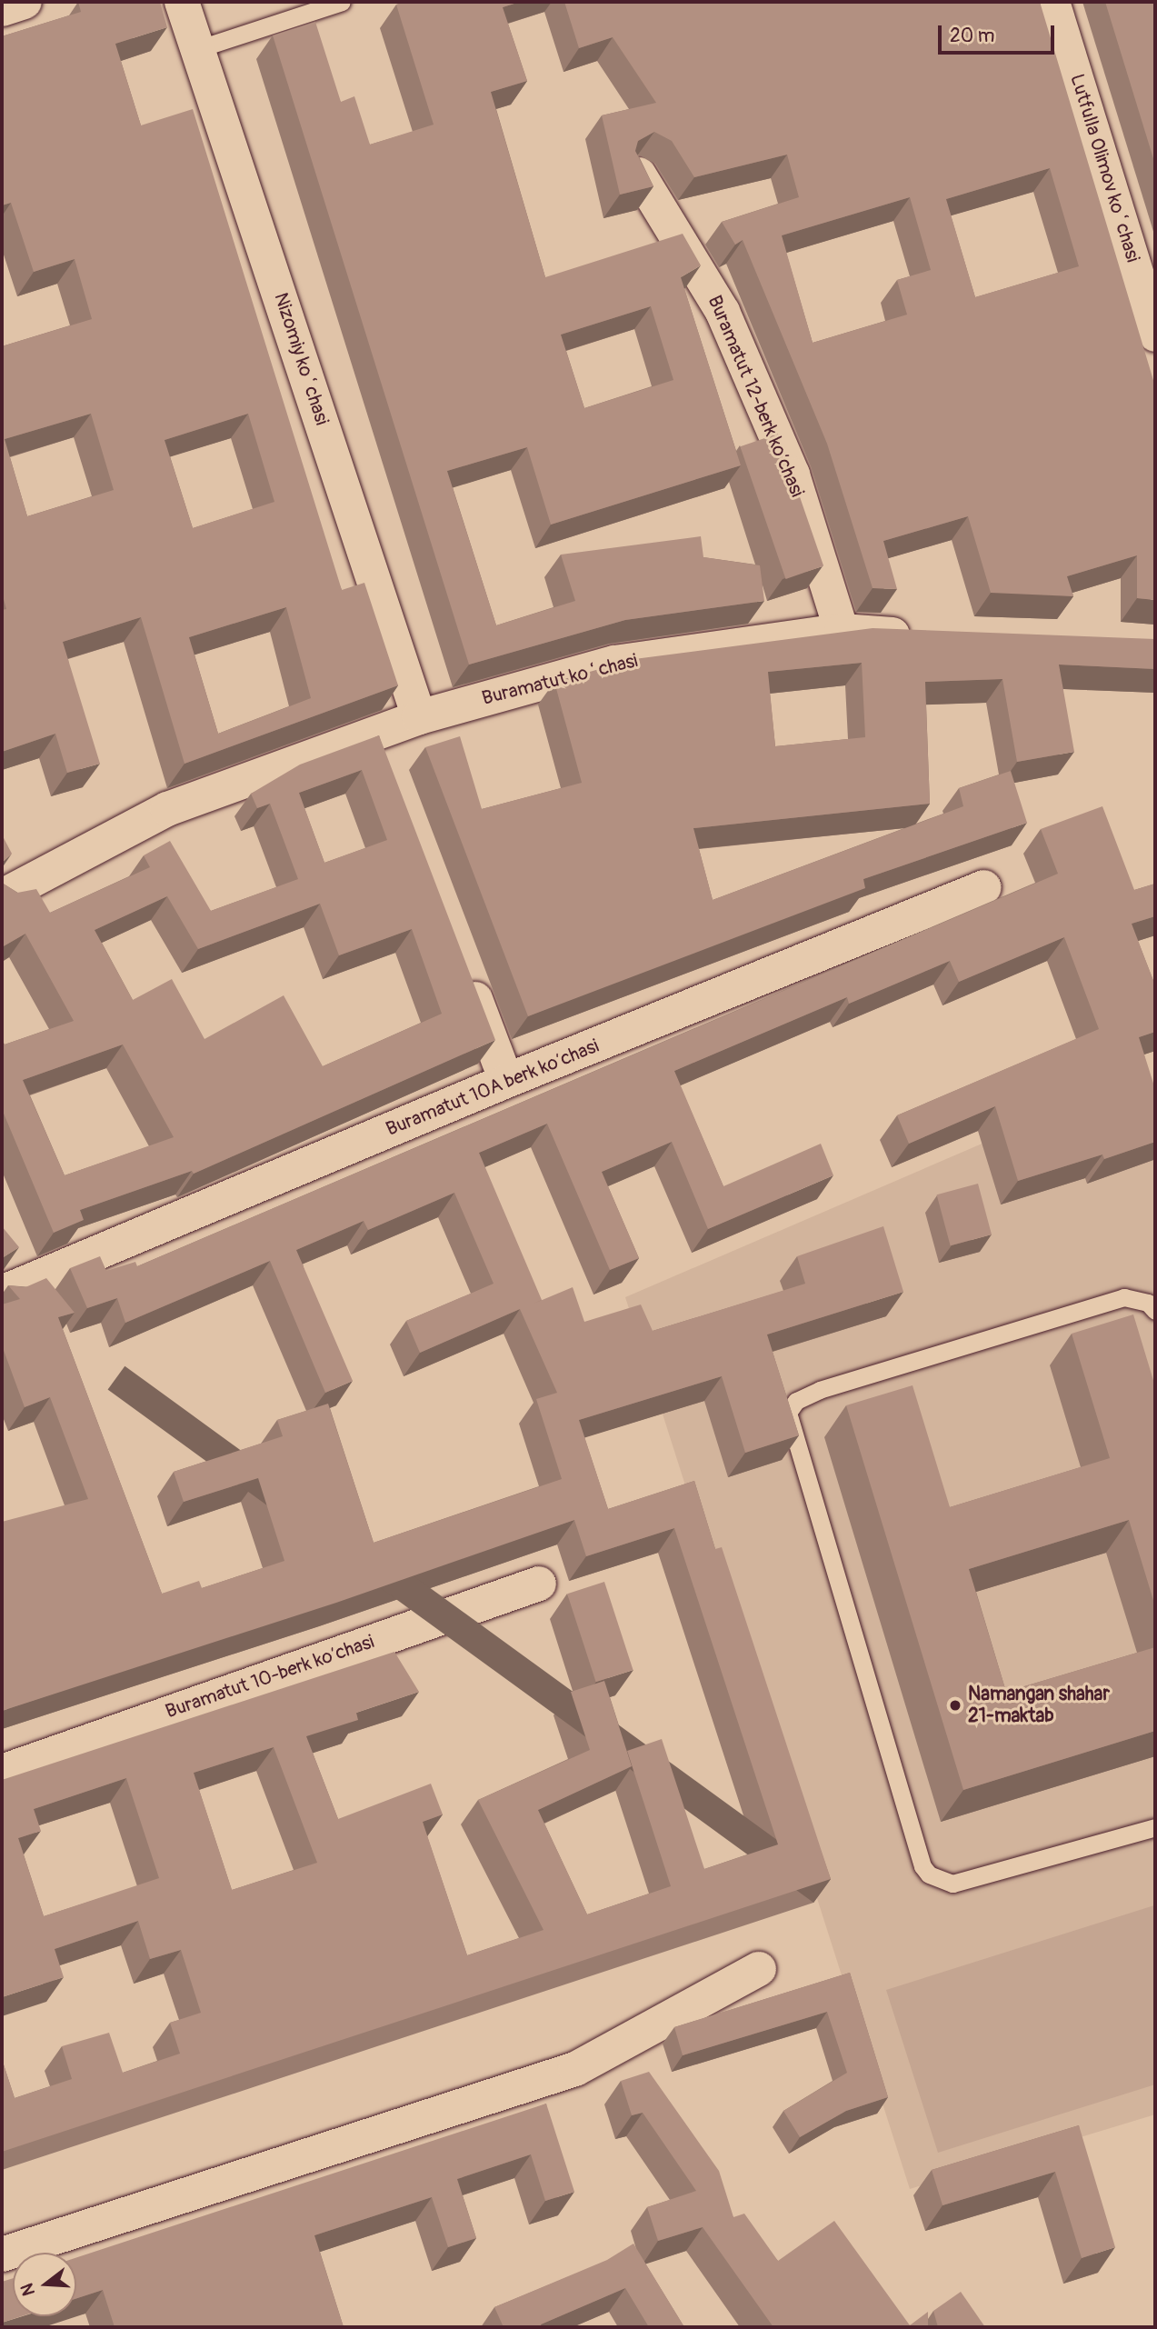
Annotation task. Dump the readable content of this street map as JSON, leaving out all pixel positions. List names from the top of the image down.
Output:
{
  "streets": {
    "street": [
      "Lutfulla Olimov koʻchasi",
      "Nizomiy koʻchasi",
      "Buramatut 12-berk koʼchasi",
      "Buramatut koʻchasi",
      "Buramatut 10А berk koʼchasi",
      "Buramatut 10-berk koʼchasi"
    ]
  },
  "crossings": [
    ["Nizomiy koʻchasi", "Buramatut koʻchasi"],
    ["Buramatut 12-berk koʼchasi", "Buramatut koʻchasi"]
  ],
  "places": ["Namangan shahar 21-maktab"],
  "scale_bar": "20 m",
  "north": "left"
}
